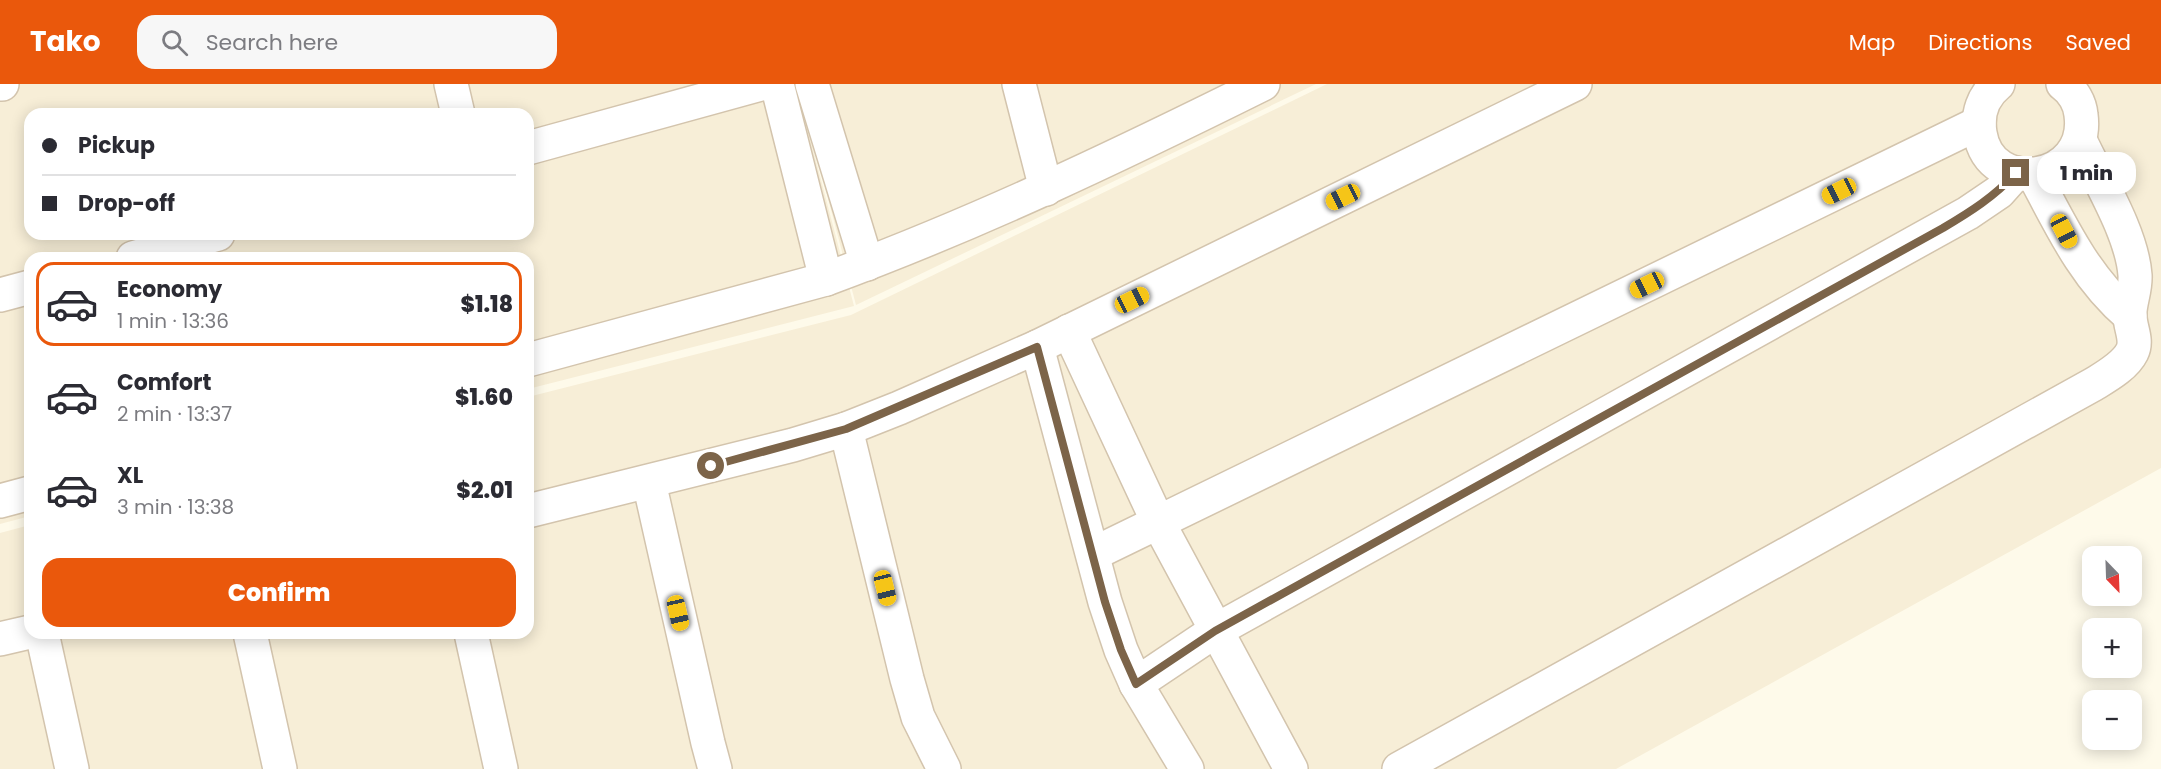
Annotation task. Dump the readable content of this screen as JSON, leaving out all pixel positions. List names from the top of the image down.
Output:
{
  "north": "bottom right",
  "page": {
    "header": "Tako",
    "search": "Search here",
    "nav": ["Map", "Directions", "Saved"],
    "banner": ["Pickup", "Drop-off"],
    "bubble": "1 min",
    "list": [
      {
        "name": "Economy",
        "note": "1 min · 13:36",
        "value": "$1.18"
      },
      {
        "name": "Comfort",
        "note": "2 min · 13:37",
        "value": "$1.60"
      },
      {
        "name": "XL",
        "note": "3 min · 13:38",
        "value": "$2.01"
      }
    ],
    "map_buttons": ["+", "−"],
    "buttons": "Confirm"
  }
}
